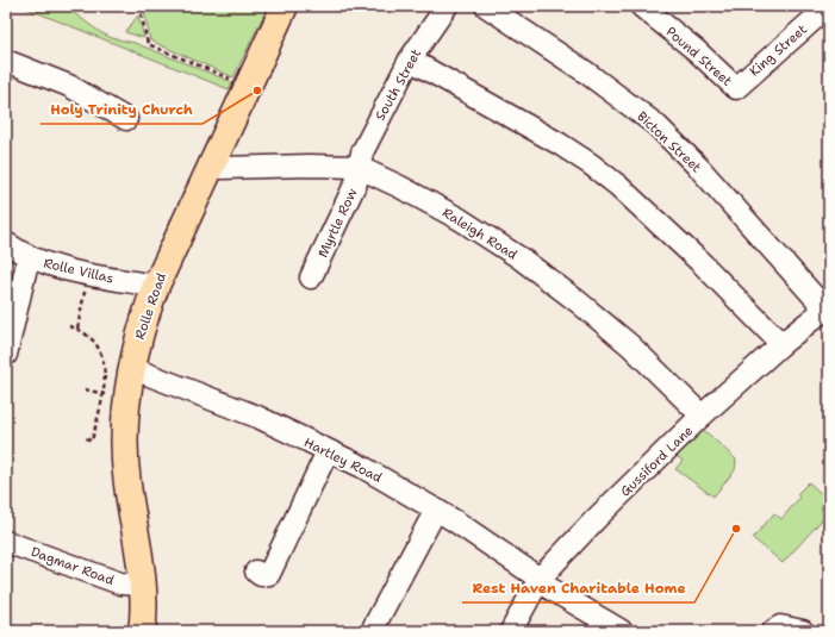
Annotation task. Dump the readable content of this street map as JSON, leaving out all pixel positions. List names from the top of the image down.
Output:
{
  "streets": {
    "main road": ["Rolle Road"],
    "street": [
      "King Street",
      "Pound Street",
      "South Street",
      "Bicton Street",
      "Myrtle Row",
      "Raleigh Road",
      "Rolle Villas",
      "Hartley Road",
      "Gussiford Lane",
      "Dagmar Road"
    ]
  },
  "crossings": [
    ["King Street", "Pound Street"],
    ["South Street", "Myrtle Row"],
    ["South Street", "Raleigh Road"],
    ["Bicton Street", "Gussiford Lane"],
    ["Myrtle Row", "Raleigh Road"],
    ["Raleigh Road", "Rolle Road"],
    ["Raleigh Road", "Gussiford Lane"],
    ["Rolle Villas", "Rolle Road"],
    ["Rolle Road", "Hartley Road"],
    ["Rolle Road", "Dagmar Road"],
    ["Hartley Road", "Gussiford Lane"]
  ],
  "places": ["Holy Trinity Church", "Rest Haven Charitable Home"]
}
